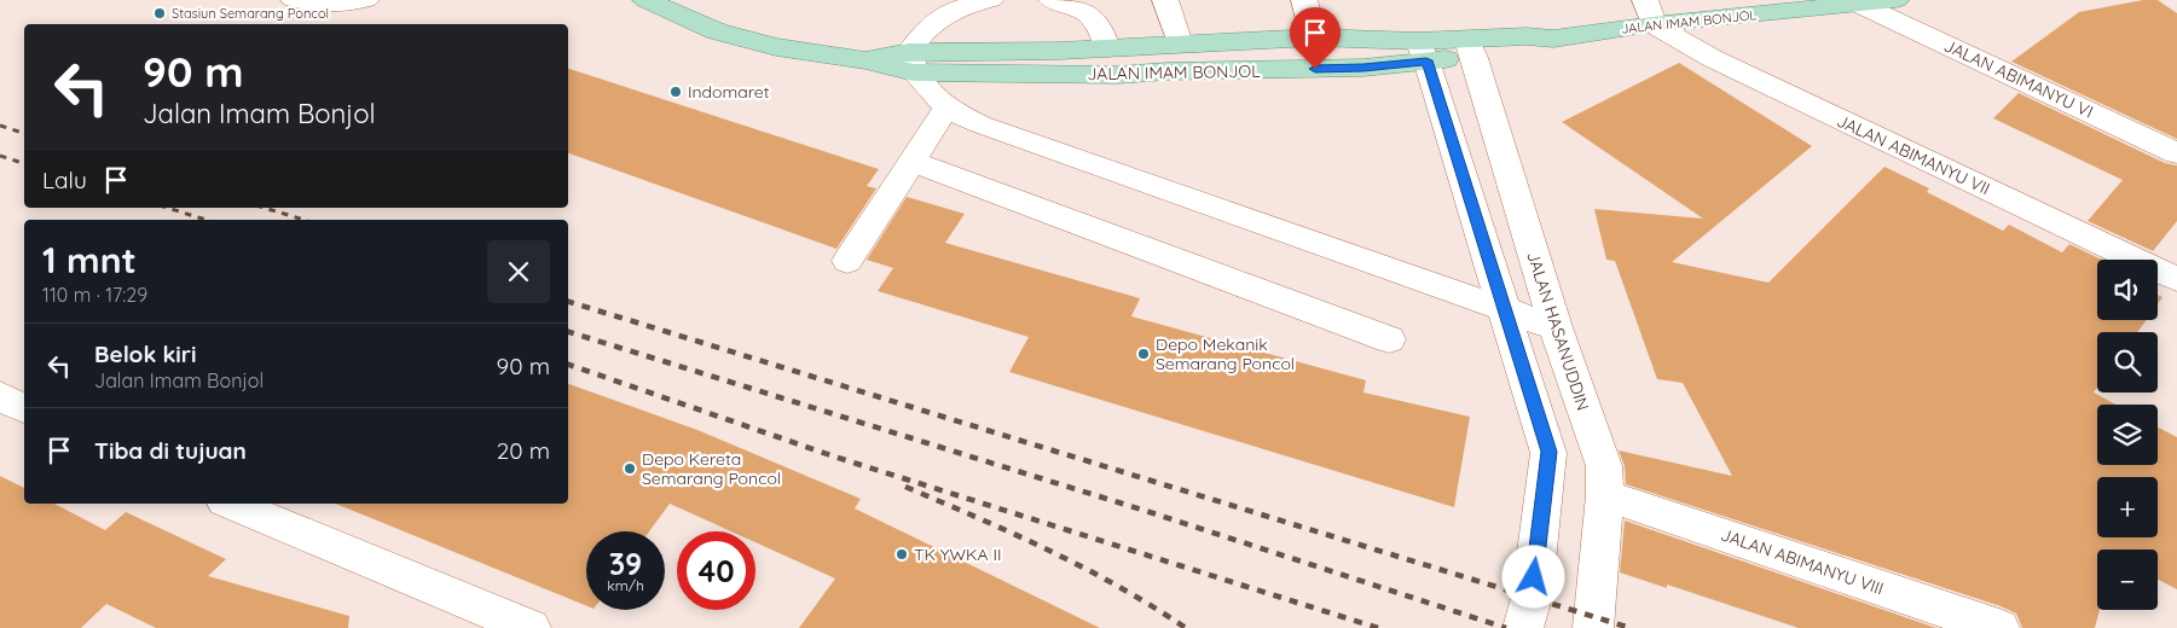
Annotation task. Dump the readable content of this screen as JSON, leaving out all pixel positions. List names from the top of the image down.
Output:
{
  "streets": {
    "main road": ["JALAN IMAM BONJOL"],
    "street": [
      "JALAN ABIMANYU VI",
      "JALAN ABIMANYU VII",
      "JALAN HASANUDDIN",
      "JALAN ABIMANYU VIII"
    ]
  },
  "crossings": [
    ["JALAN IMAM BONJOL", "JALAN ABIMANYU VI"],
    ["JALAN IMAM BONJOL", "JALAN ABIMANYU VII"],
    ["JALAN IMAM BONJOL", "JALAN HASANUDDIN"],
    ["JALAN HASANUDDIN", "JALAN ABIMANYU VIII"]
  ],
  "places": [
    "Stasiun Semarang Poncol",
    "Indomaret",
    "Depo Mekanik Semarang Poncol",
    "Depo Kereta Semarang Poncol",
    "TK YWKA II"
  ],
  "page": {
    "turn": ["90 m", "Jalan Imam Bonjol"],
    "then": "Lalu",
    "heading": ["1 mnt", "110 m · 17:29"],
    "map_buttons": ["+", "−"],
    "list": [
      {
        "name": "Belok kiri",
        "note": "Jalan Imam Bonjol",
        "value": "90 m"
      },
      {
        "name": "Tiba di tujuan",
        "value": "20 m"
      }
    ],
    "speed": "39 km/h",
    "limit": "40"
  }
}
